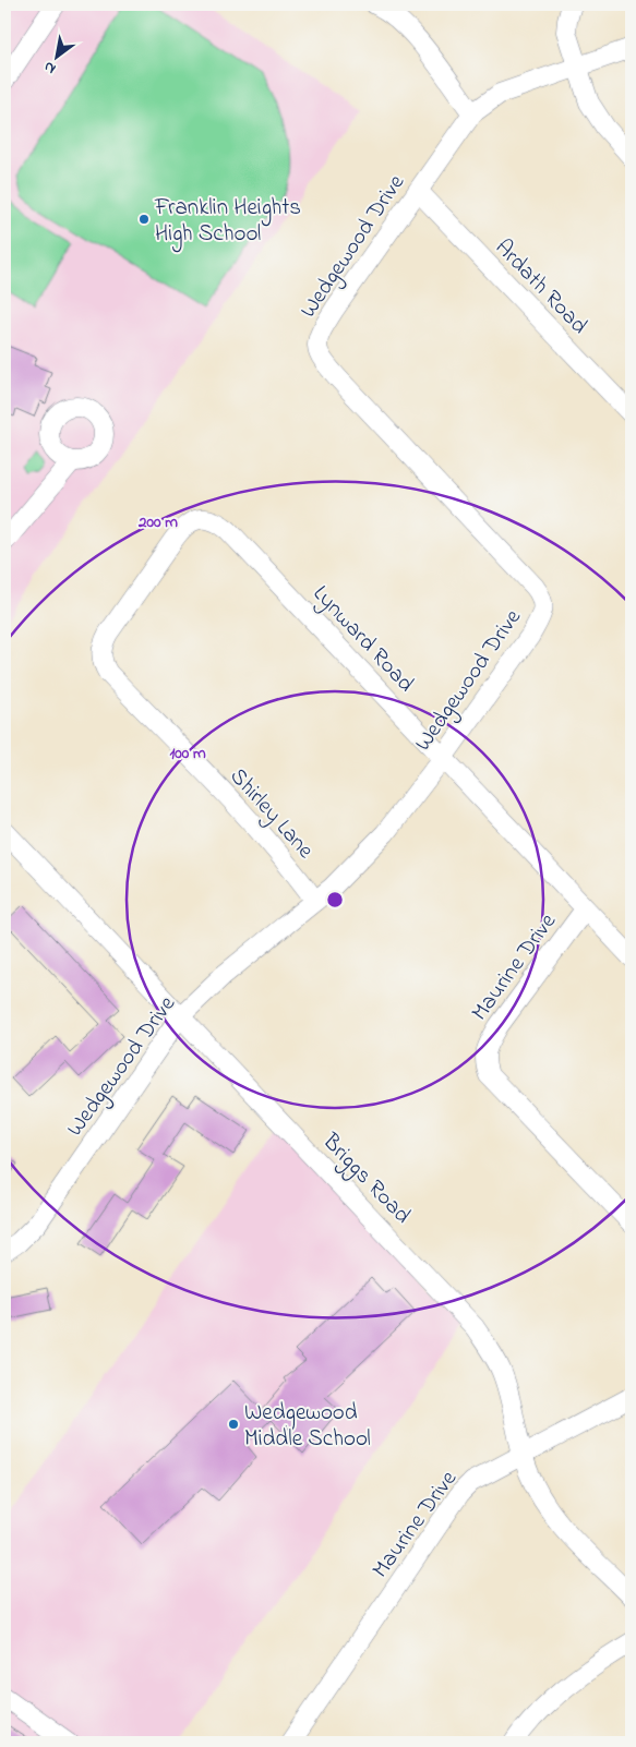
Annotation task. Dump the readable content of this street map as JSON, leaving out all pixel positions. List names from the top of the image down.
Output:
{
  "streets": {
    "street": [
      "Wedgewood Drive",
      "Ardath Road",
      "Lynward Road",
      "Shirley Lane",
      "Maurine Drive",
      "Briggs Road"
    ]
  },
  "crossings": [
    ["Wedgewood Drive", "Ardath Road"],
    ["Wedgewood Drive", "Lynward Road"],
    ["Wedgewood Drive", "Shirley Lane"],
    ["Wedgewood Drive", "Briggs Road"],
    ["Lynward Road", "Shirley Lane"],
    ["Lynward Road", "Maurine Drive"],
    ["Maurine Drive", "Briggs Road"]
  ],
  "places": ["Franklin Heights High School", "Wedgewood Middle School"],
  "north": "bottom left",
  "rings": ["200 m", "100 m"]
}
